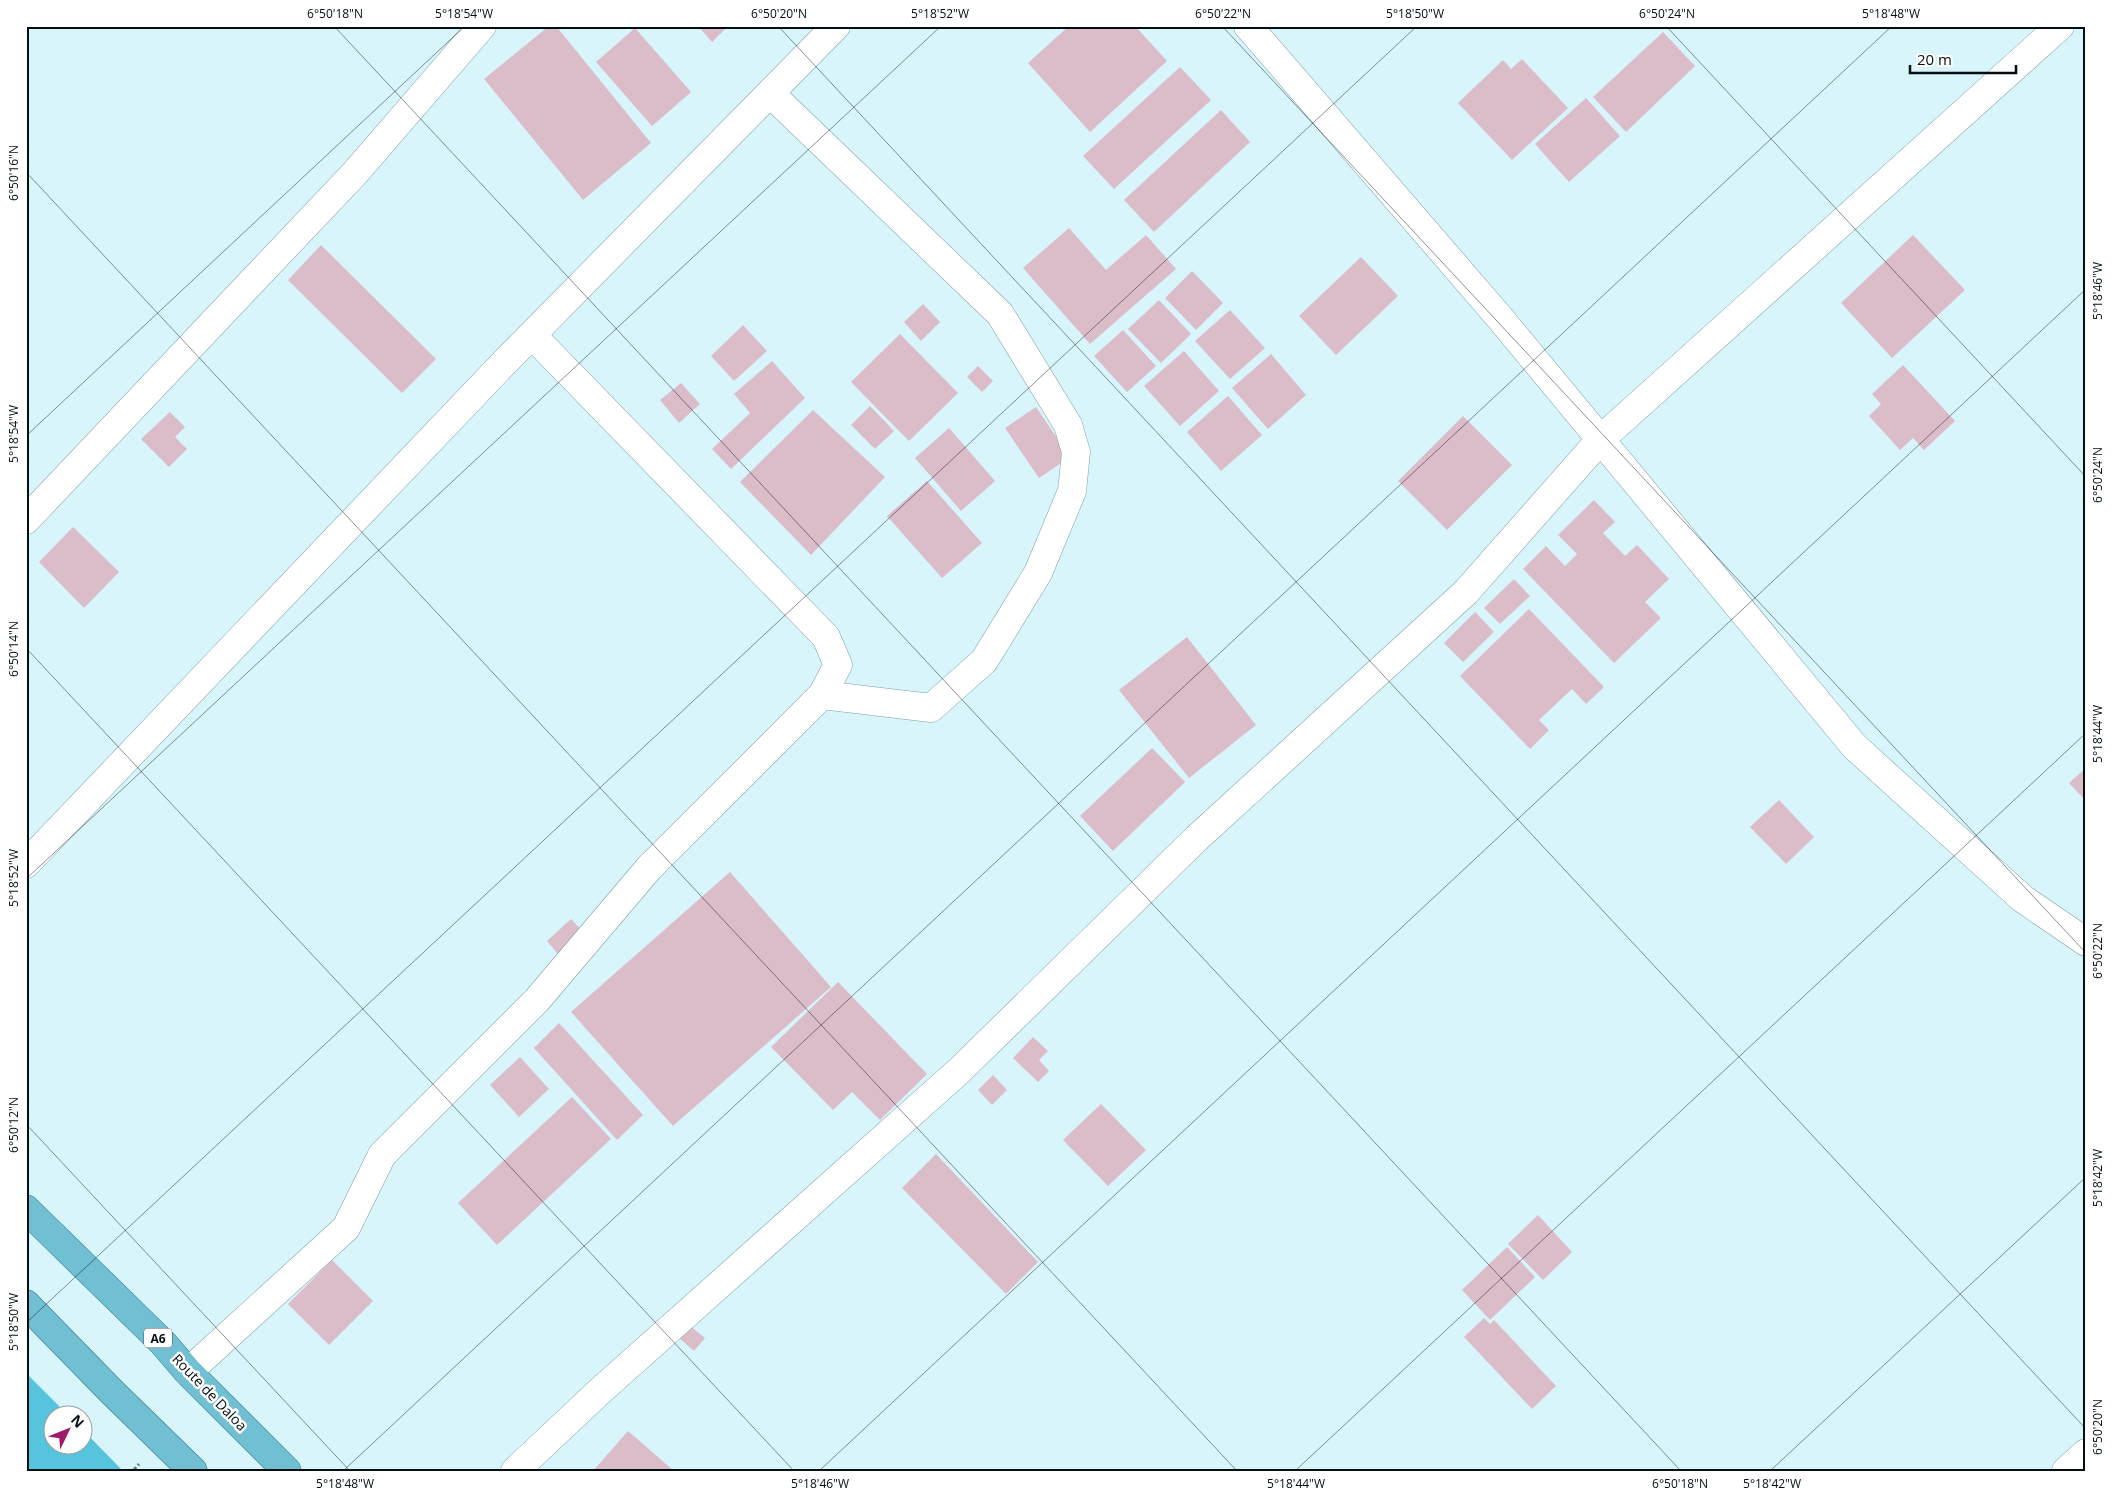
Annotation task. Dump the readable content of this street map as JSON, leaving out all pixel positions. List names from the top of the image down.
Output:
{
  "streets": {
    "highway": ["A6", "Route de Daloa"]
  },
  "scale_bar": "20 m",
  "north": "top right",
  "coordinates": [
    "6°50'18\"N",
    "5°18'54\"W",
    "6°50'20\"N",
    "5°18'52\"W",
    "6°50'22\"N",
    "5°18'50\"W",
    "6°50'24\"N",
    "5°18'48\"W",
    "6°50'16\"N",
    "5°18'46\"W",
    "6°50'14\"N",
    "5°18'44\"W",
    "6°50'12\"N",
    "5°18'42\"W"
  ]
}
